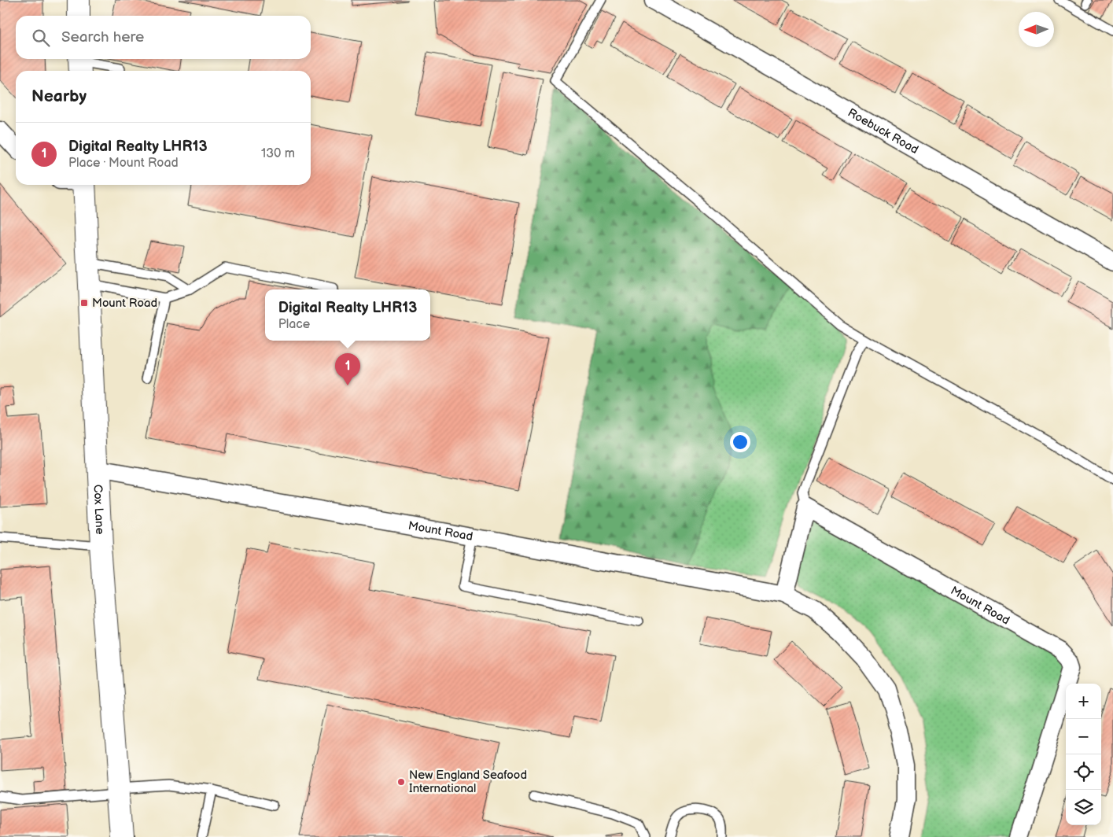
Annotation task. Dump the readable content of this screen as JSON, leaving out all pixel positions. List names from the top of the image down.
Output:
{
  "streets": {
    "street": ["Roebuck Road", "Cox Lane", "Mount Road"]
  },
  "crossings": [
    ["Cox Lane", "Mount Road"]
  ],
  "places": {
    "transit": ["Mount Road"],
    "other": ["New England Seafood International"]
  },
  "north": "left",
  "page": {
    "search": "Search here",
    "heading": "Nearby",
    "list": [
      {
        "mark": "1",
        "name": "Digital Realty LHR13",
        "note": "Place · Mount Road",
        "value": "130 m"
      }
    ],
    "popup": ["Digital Realty LHR13", "Place"],
    "pins": "1",
    "map_buttons": ["+", "−"]
  }
}
